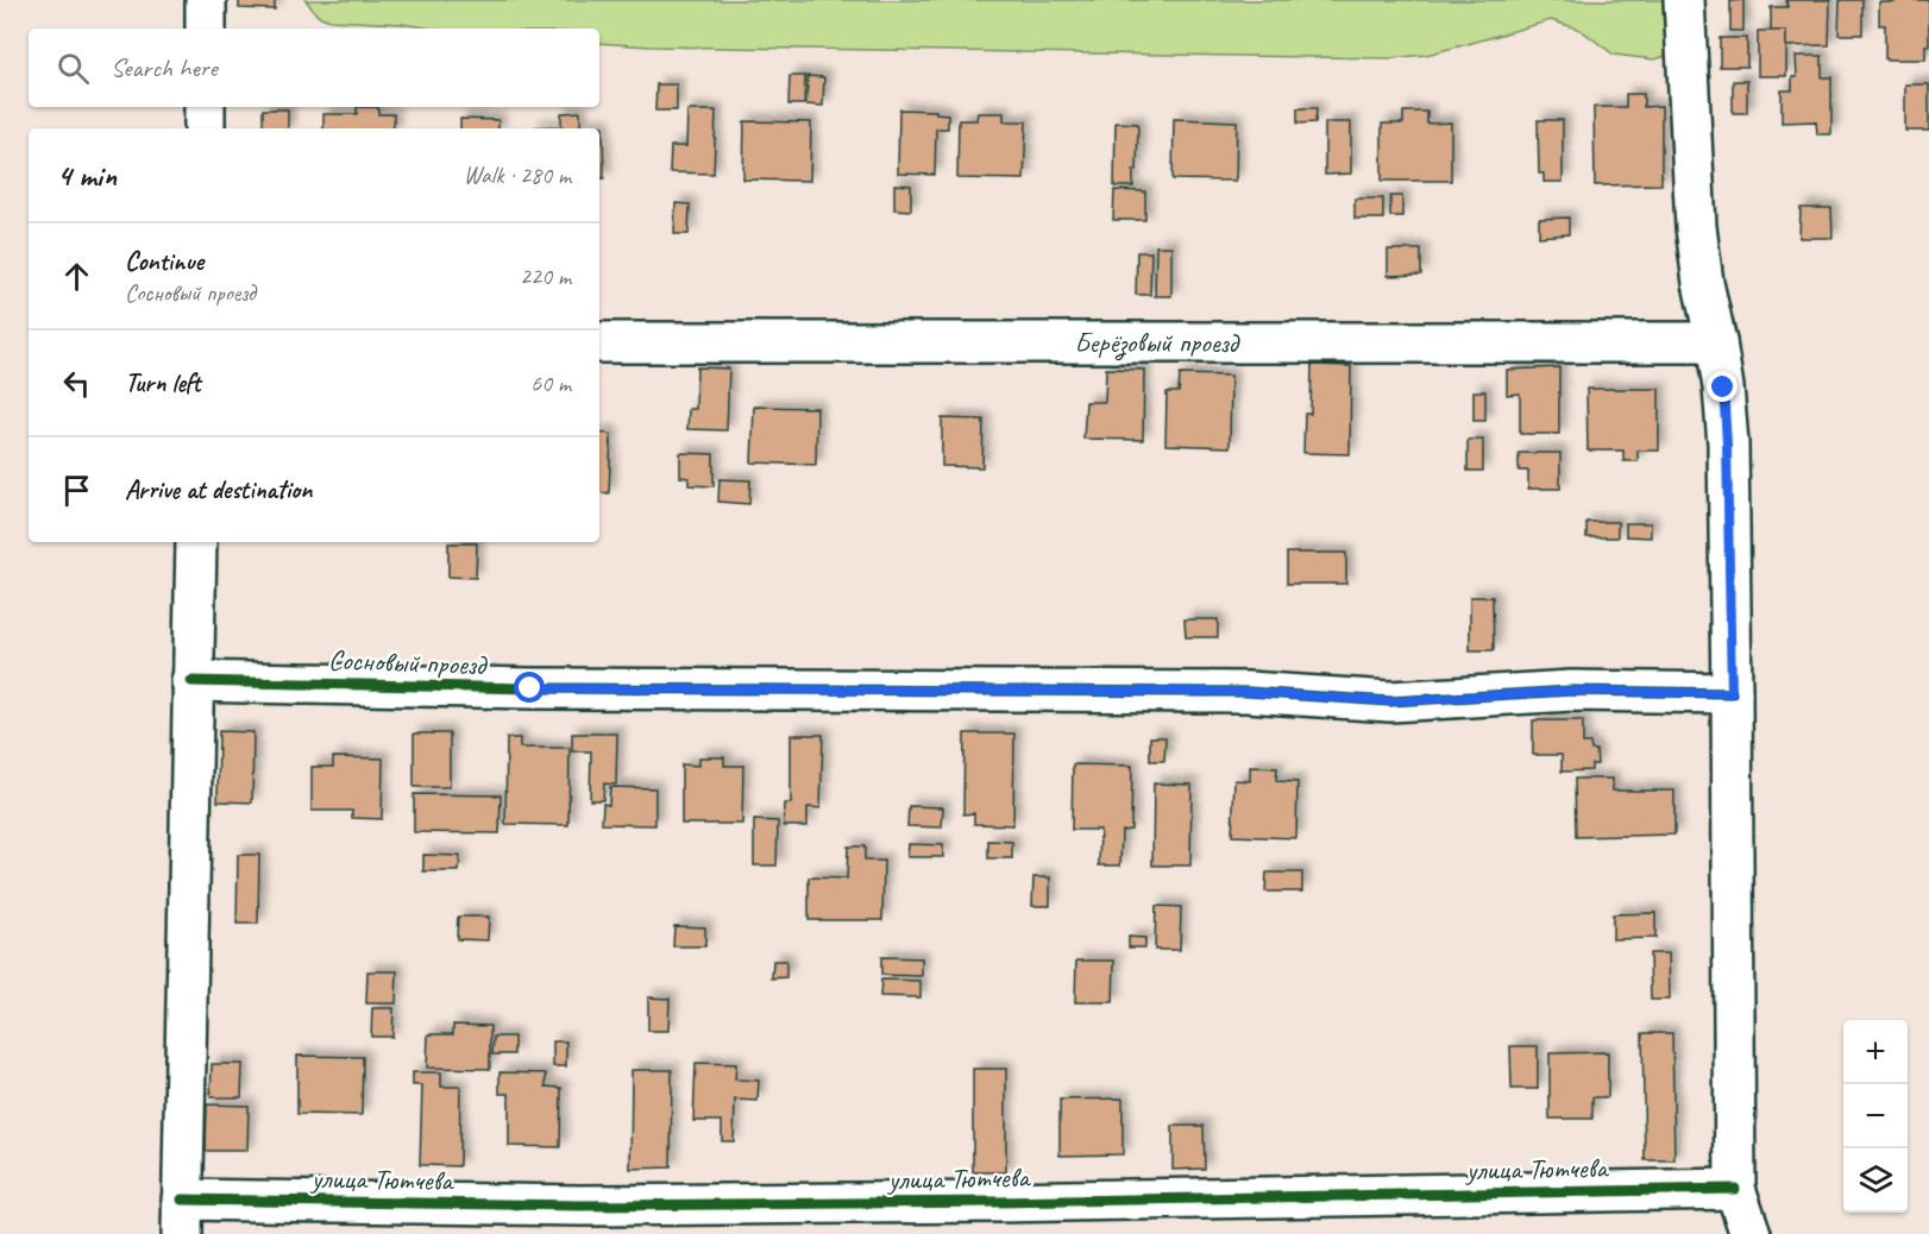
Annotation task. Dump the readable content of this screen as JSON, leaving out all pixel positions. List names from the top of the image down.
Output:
{
  "streets": {
    "street": ["Берёзовый проезд", "Сосновый проезд", "улица Тютчева"]
  },
  "page": {
    "search": "Search here",
    "heading": ["4 min", "Walk · 280 m"],
    "list": [
      ["Continue", "Сосновый проезд", "220 m"],
      ["Turn left", "60 m"],
      "Arrive at destination"
    ],
    "map_buttons": ["+", "−"]
  }
}
